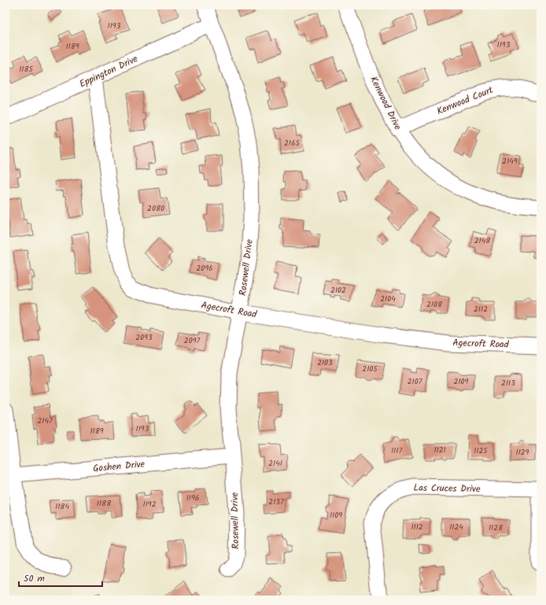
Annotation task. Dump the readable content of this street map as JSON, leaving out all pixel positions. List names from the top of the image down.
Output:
{
  "streets": {
    "street": [
      "Eppington Drive",
      "Kenwood Court",
      "Kenwood Drive",
      "Rosewell Drive",
      "Agecroft Road",
      "Goshen Drive",
      "Las Cruces Drive"
    ]
  },
  "crossings": [
    ["Eppington Drive", "Rosewell Drive"],
    ["Eppington Drive", "Agecroft Road"],
    ["Kenwood Court", "Kenwood Drive"],
    ["Rosewell Drive", "Agecroft Road"],
    ["Rosewell Drive", "Goshen Drive"]
  ],
  "house_numbers": [
    "1193",
    "1193",
    "1189",
    "1185",
    "2165",
    "2149",
    "2080",
    "2148",
    "2096",
    "2102",
    "2104",
    "2108",
    "2112",
    "2093",
    "2097",
    "2103",
    "2105",
    "2107",
    "2109",
    "2113",
    "2147",
    "1193",
    "1189",
    "1121",
    "1117",
    "1125",
    "1129",
    "2141",
    "1196",
    "2137",
    "1188",
    "1192",
    "1184",
    "1109",
    "1112",
    "1124",
    "1128"
  ],
  "scale_bar": "50 m"
}
